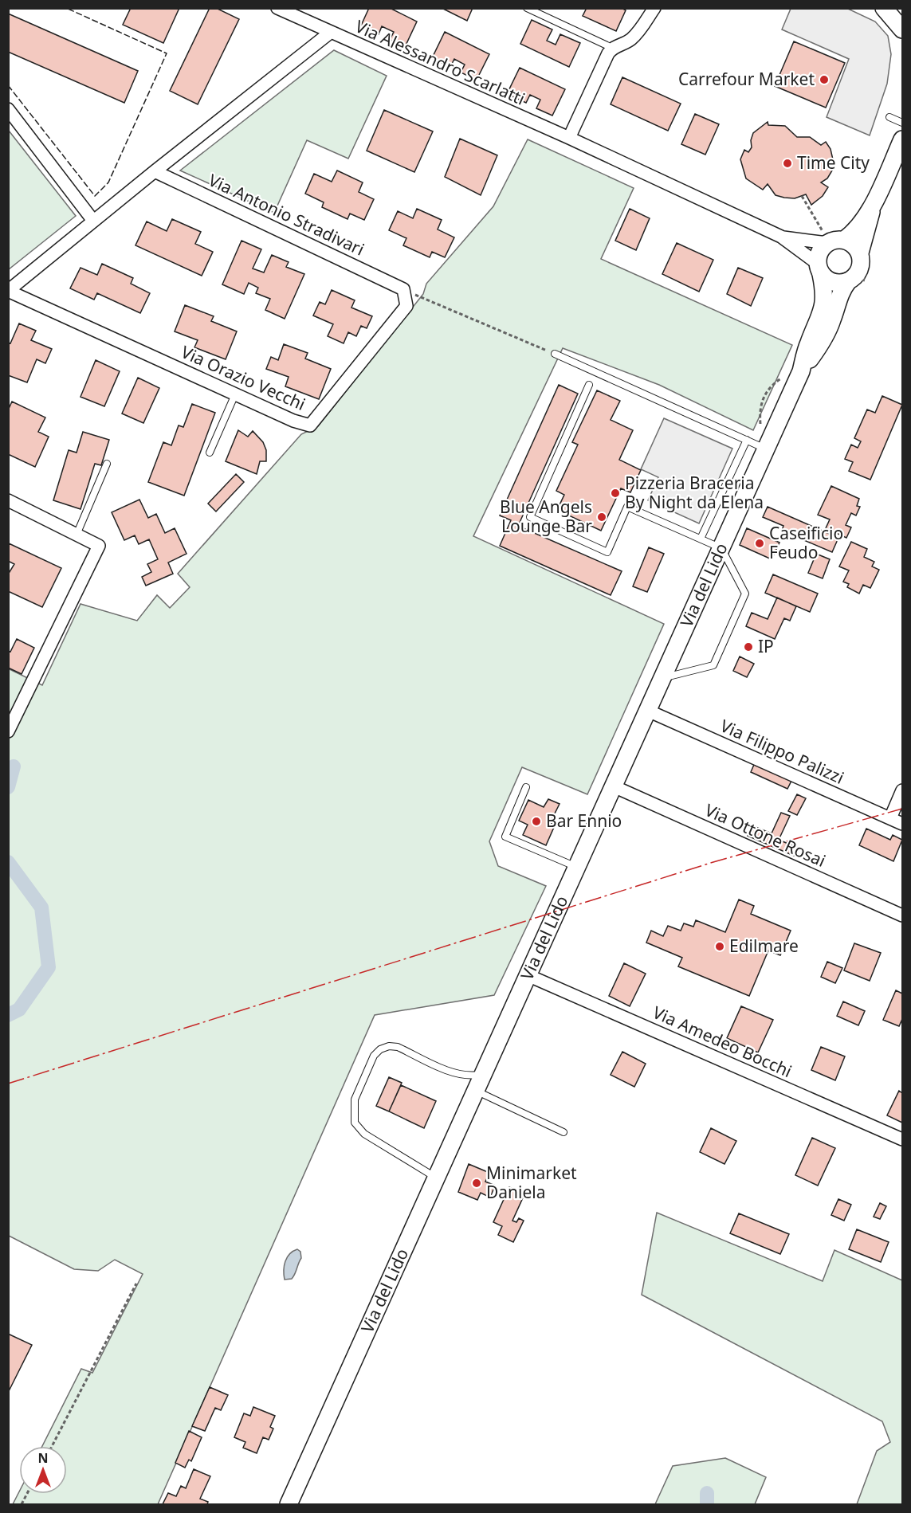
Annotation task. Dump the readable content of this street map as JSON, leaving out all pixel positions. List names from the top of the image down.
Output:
{
  "streets": {
    "main road": ["Via del Lido"],
    "street": [
      "Via Alessandro Scarlatti",
      "Via Antonio Stradivari",
      "Via Orazio Vecchi",
      "Via Filippo Palizzi",
      "Via Ottone Rosai",
      "Via Amedeo Bocchi"
    ]
  },
  "crossings": [
    ["Via Alessandro Scarlatti", "Via Antonio Stradivari"],
    ["Via Alessandro Scarlatti", "Via Orazio Vecchi"],
    ["Via Alessandro Scarlatti", "Via del Lido"],
    ["Via Antonio Stradivari", "Via Orazio Vecchi"],
    ["Via del Lido", "Via Filippo Palizzi"],
    ["Via del Lido", "Via Ottone Rosai"],
    ["Via del Lido", "Via Amedeo Bocchi"]
  ],
  "places": [
    "Carrefour Market",
    "Time City",
    "Pizzeria Braceria By Night da Elena",
    "Blue Angels Lounge Bar",
    "Caseificio Feudo",
    "IP",
    "Bar Ennio",
    "Edilmare",
    "Minimarket Daniela"
  ],
  "north": "top"
}
